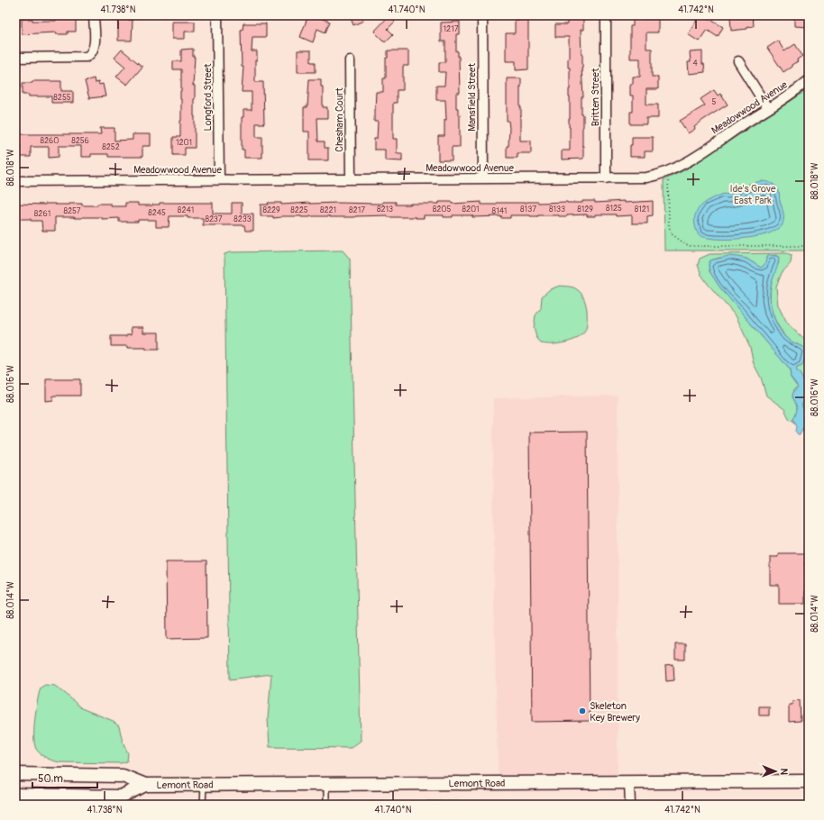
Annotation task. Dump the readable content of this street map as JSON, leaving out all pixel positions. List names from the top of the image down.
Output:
{
  "streets": {
    "main road": ["Lemont Road"],
    "street": [
      "Longford Street",
      "Mansfield Street",
      "Britten Street",
      "Meadowwood Avenue",
      "Chesham Court"
    ]
  },
  "crossings": [
    ["Longford Street", "Meadowwood Avenue"],
    ["Mansfield Street", "Meadowwood Avenue"],
    ["Britten Street", "Meadowwood Avenue"],
    ["Meadowwood Avenue", "Chesham Court"]
  ],
  "parks": ["Ide's Grove East Park"],
  "places": ["Skeleton Key Brewery"],
  "house_numbers": [
    "1217",
    "4",
    "8255",
    "5",
    "8260",
    "8256",
    "1201",
    "8252",
    "8125",
    "8213",
    "8205",
    "8201",
    "8137",
    "8133",
    "8129",
    "8121",
    "8241",
    "8229",
    "8225",
    "8221",
    "8217",
    "8257",
    "8141",
    "8245",
    "8261",
    "8237",
    "8233"
  ],
  "scale_bar": "50 m",
  "north": "right",
  "coordinates": [
    "41.738°N",
    "41.740°N",
    "41.742°N",
    "88.018°W",
    "88.016°W",
    "88.014°W"
  ]
}
